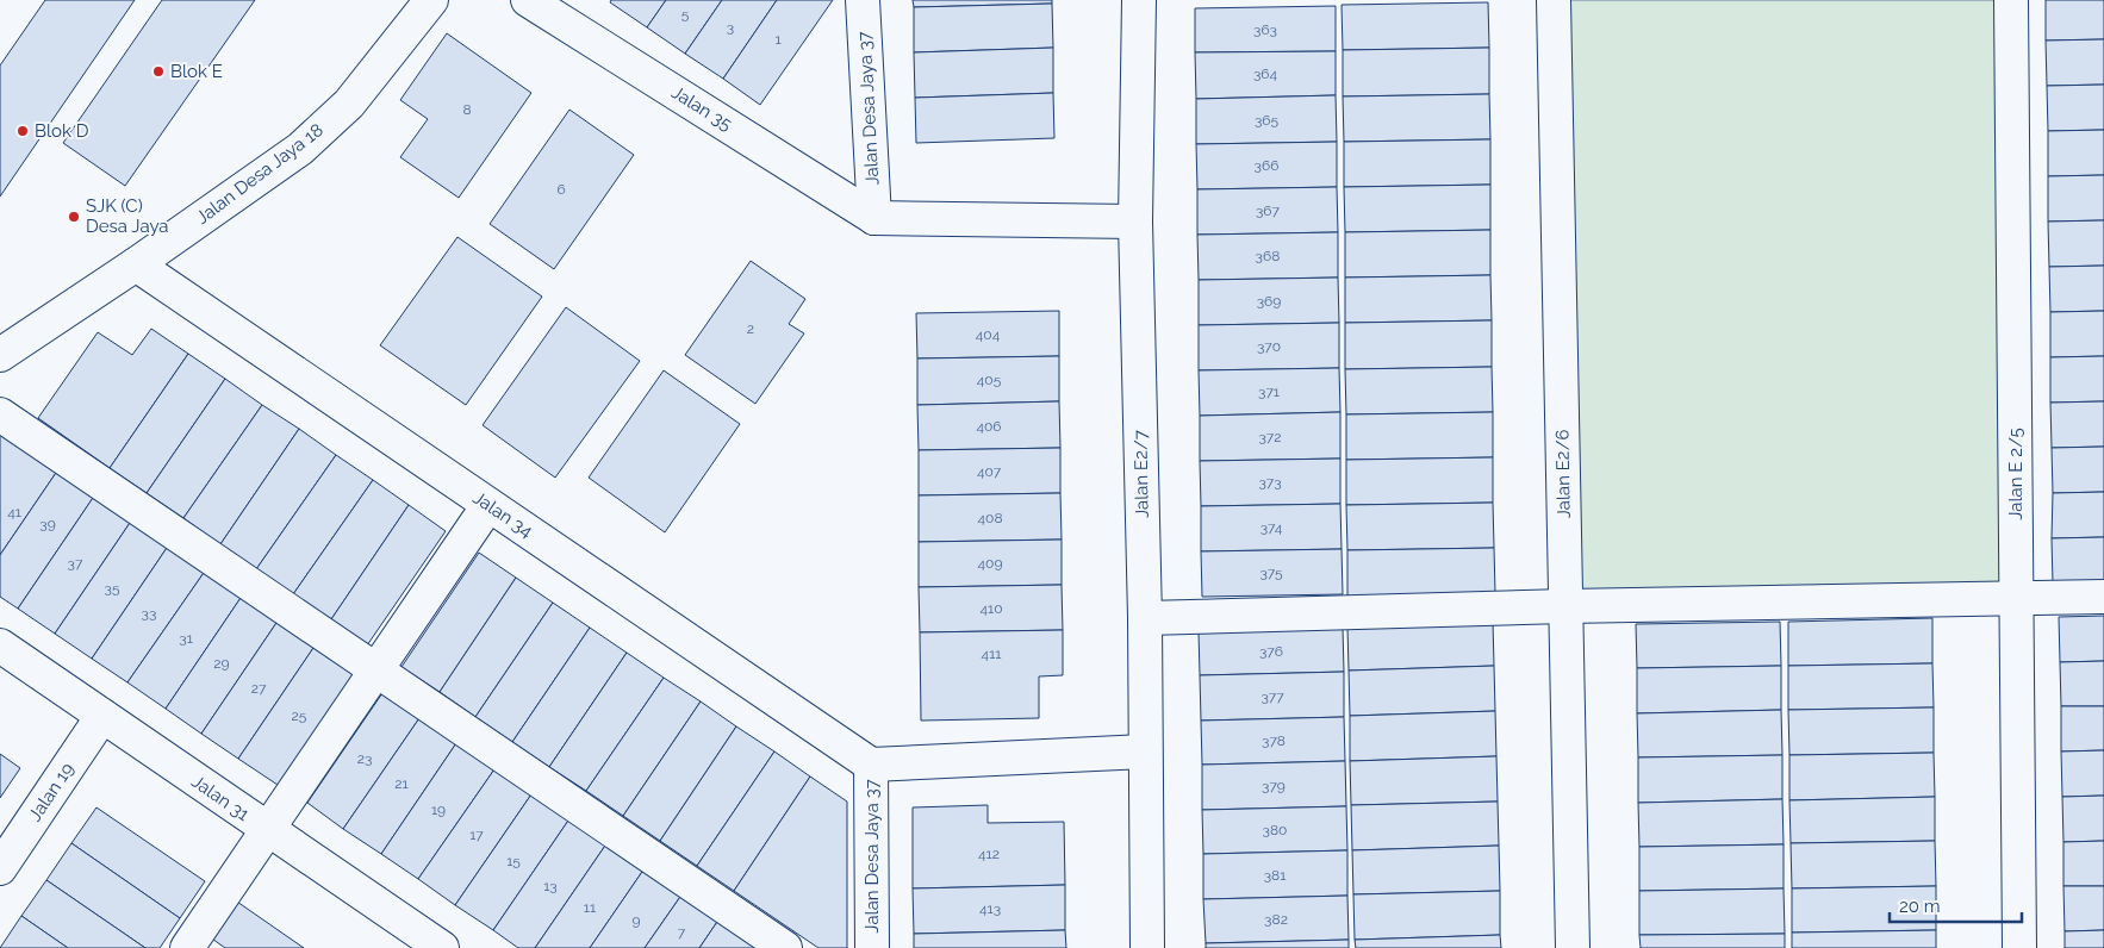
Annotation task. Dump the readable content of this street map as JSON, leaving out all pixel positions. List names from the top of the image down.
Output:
{
  "streets": {
    "street": [
      "Jalan 35",
      "Jalan Desa Jaya 37",
      "Jalan Desa Jaya 18",
      "Jalan E2/7",
      "Jalan E2/6",
      "Jalan E 2/5",
      "Jalan 34",
      "Jalan 19",
      "Jalan 31"
    ]
  },
  "crossings": [
    ["Jalan 35", "Jalan Desa Jaya 37"],
    ["Jalan Desa Jaya 37", "Jalan 34"],
    ["Jalan Desa Jaya 18", "Jalan 34"],
    ["Jalan 19", "Jalan 31"]
  ],
  "places": ["Blok E", "Blok D", "SJK (C) Desa Jaya"],
  "house_numbers": [
    "5",
    "3",
    "363",
    "1",
    "364",
    "8",
    "365",
    "366",
    "6",
    "367",
    "368",
    "369",
    "2",
    "404",
    "370",
    "405",
    "371",
    "406",
    "372",
    "407",
    "373",
    "41",
    "408",
    "39",
    "374",
    "37",
    "409",
    "375",
    "35",
    "410",
    "33",
    "31",
    "376",
    "411",
    "29",
    "27",
    "377",
    "25",
    "378",
    "23",
    "21",
    "379",
    "19",
    "380",
    "17",
    "412",
    "15",
    "381",
    "13",
    "11",
    "413",
    "382",
    "9",
    "7"
  ],
  "scale_bar": "20 m"
}
